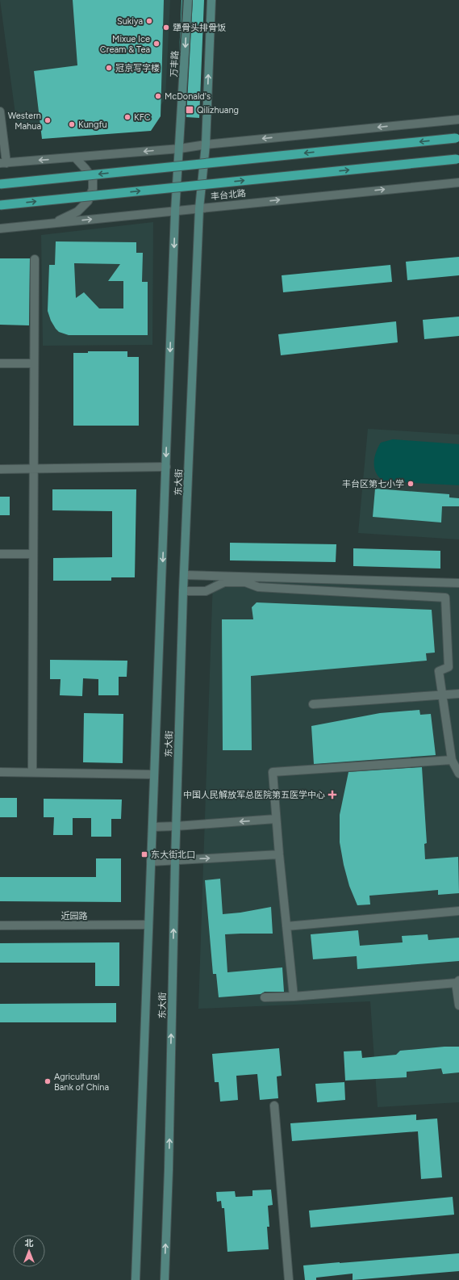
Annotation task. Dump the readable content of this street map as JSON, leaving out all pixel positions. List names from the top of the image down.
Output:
{
  "streets": {
    "highway": ["丰台北路"],
    "main road": ["万丰路", "东大街"],
    "street": ["近园路"]
  },
  "crossings": [
    ["万丰路", "丰台北路"],
    ["万丰路", "东大街"],
    ["丰台北路", "东大街"],
    ["东大街", "近园路"]
  ],
  "places": {
    "other": [
      "Sukiya",
      "犟骨头排骨饭",
      "Mixue Ice Cream & Tea",
      "冠京写字楼",
      "McDonald's",
      "KFC",
      "Western Mahua",
      "Kungfu",
      "丰台区第七小学",
      "Agricultural Bank of China"
    ],
    "transit": ["Qilizhuang", "东大街北口"],
    "health": ["中国人民解放军总医院第五医学中心"]
  },
  "north": "top"
}
